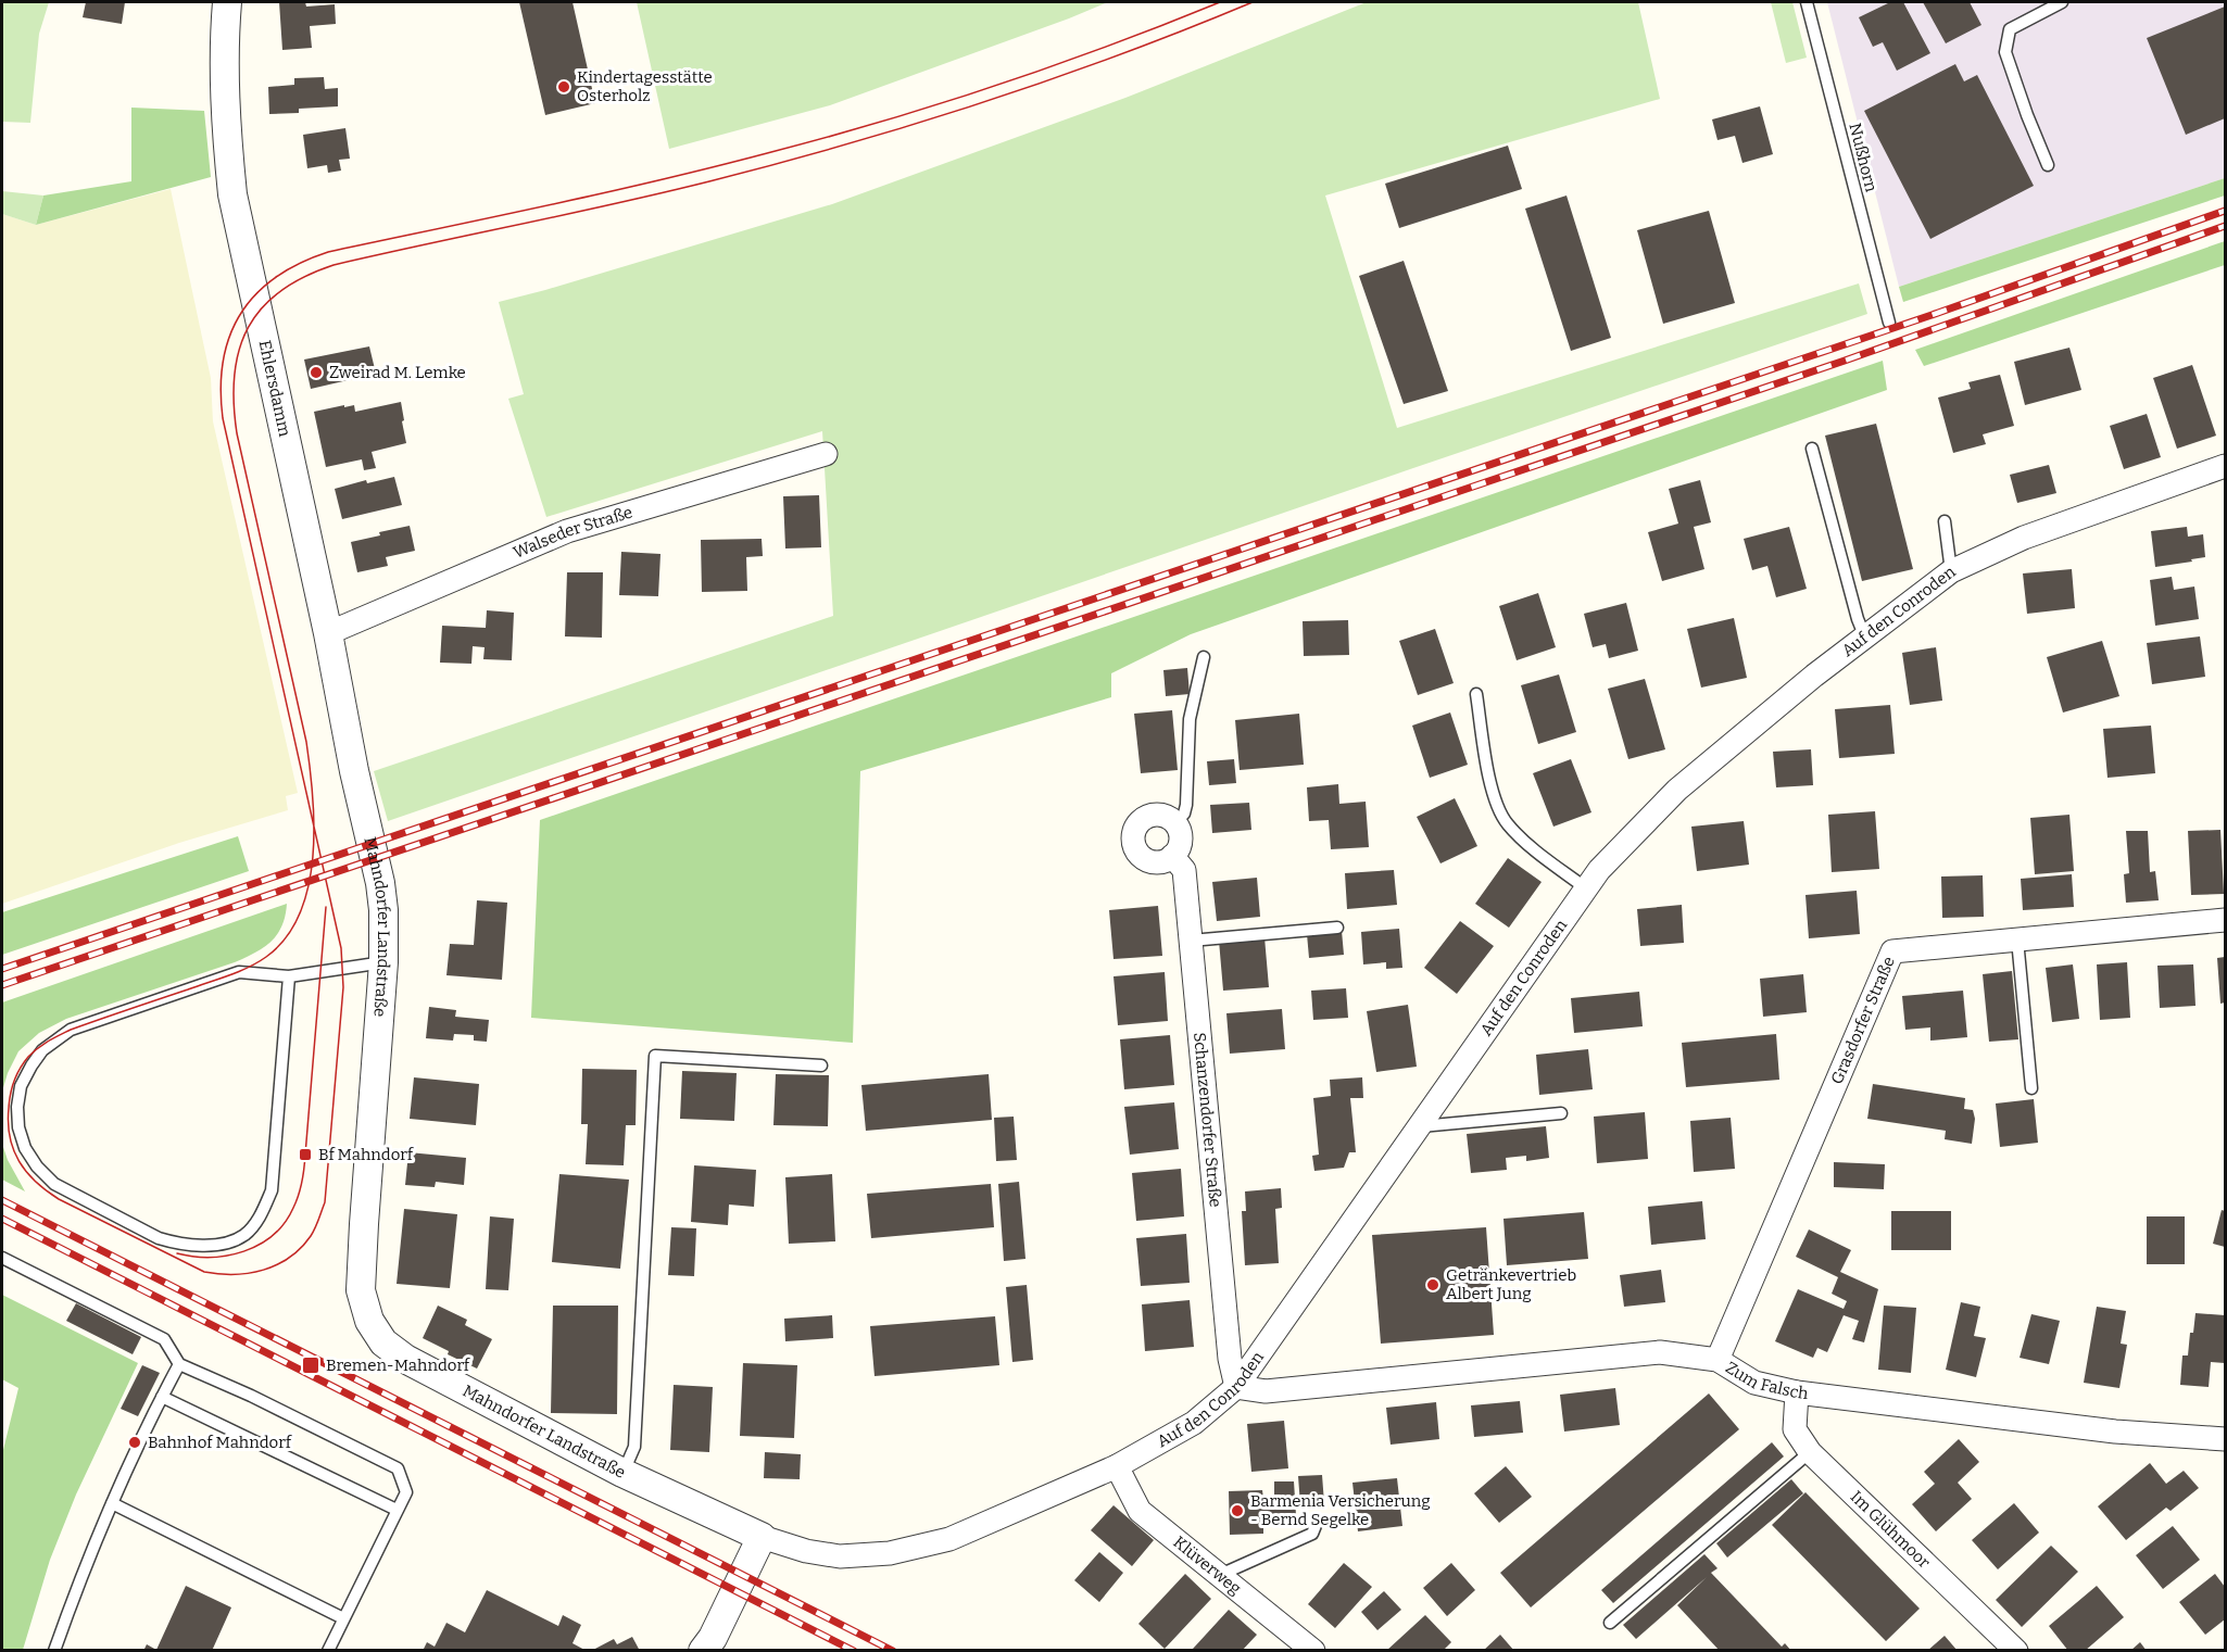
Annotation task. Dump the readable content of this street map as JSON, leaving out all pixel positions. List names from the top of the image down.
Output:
{
  "streets": {
    "street": [
      "Ehlersdamm",
      "Walseder Straße",
      "Auf den Conroden",
      "Mahndorfer Landstraße",
      "Grasdorfer Straße",
      "Schanzendorfer Straße",
      "Zum Falsch",
      "Im Glühmoor",
      "Klüverweg"
    ],
    "lane": ["Nußhorn"]
  },
  "crossings": [
    ["Ehlersdamm", "Walseder Straße"],
    ["Ehlersdamm", "Mahndorfer Landstraße"],
    ["Auf den Conroden", "Mahndorfer Landstraße"],
    ["Auf den Conroden", "Schanzendorfer Straße"],
    ["Auf den Conroden", "Zum Falsch"],
    ["Auf den Conroden", "Klüverweg"],
    ["Grasdorfer Straße", "Zum Falsch"],
    ["Schanzendorfer Straße", "Zum Falsch"],
    ["Zum Falsch", "Im Glühmoor"]
  ],
  "places": {
    "other": [
      "Kindertagesstätte Osterholz",
      "Zweirad M. Lemke",
      "Getränkevertrieb Albert Jung",
      "Bahnhof Mahndorf",
      "Barmenia Versicherung - Bernd Segelke"
    ],
    "transit": ["Bf Mahndorf", "Bremen-Mahndorf"]
  }
}
